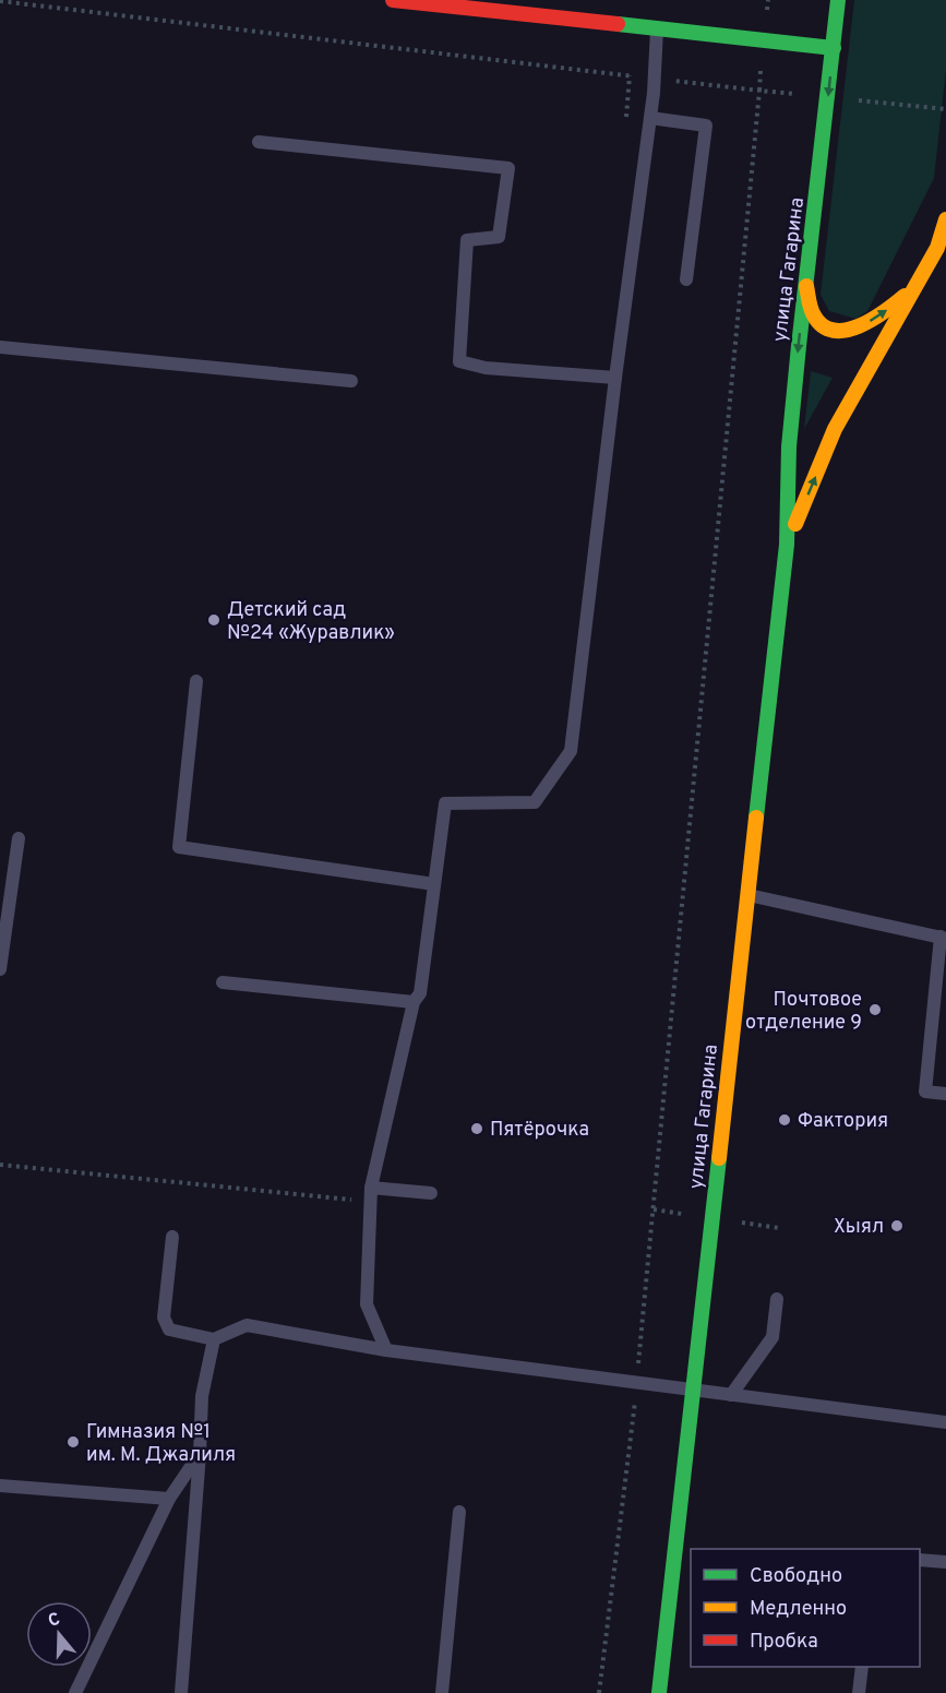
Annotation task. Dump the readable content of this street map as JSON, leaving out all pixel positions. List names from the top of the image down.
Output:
{
  "streets": {
    "street": ["улица Гагарина"]
  },
  "places": [
    "Детский сад №24 «Журавлик»",
    "Почтовое отделение 9",
    "Фактория",
    "Пятёрочка",
    "Хыял",
    "Гимназия №1 им. М. Джалиля"
  ],
  "legend": ["Свободно", "Медленно", "Пробка"],
  "north": "top"
}
